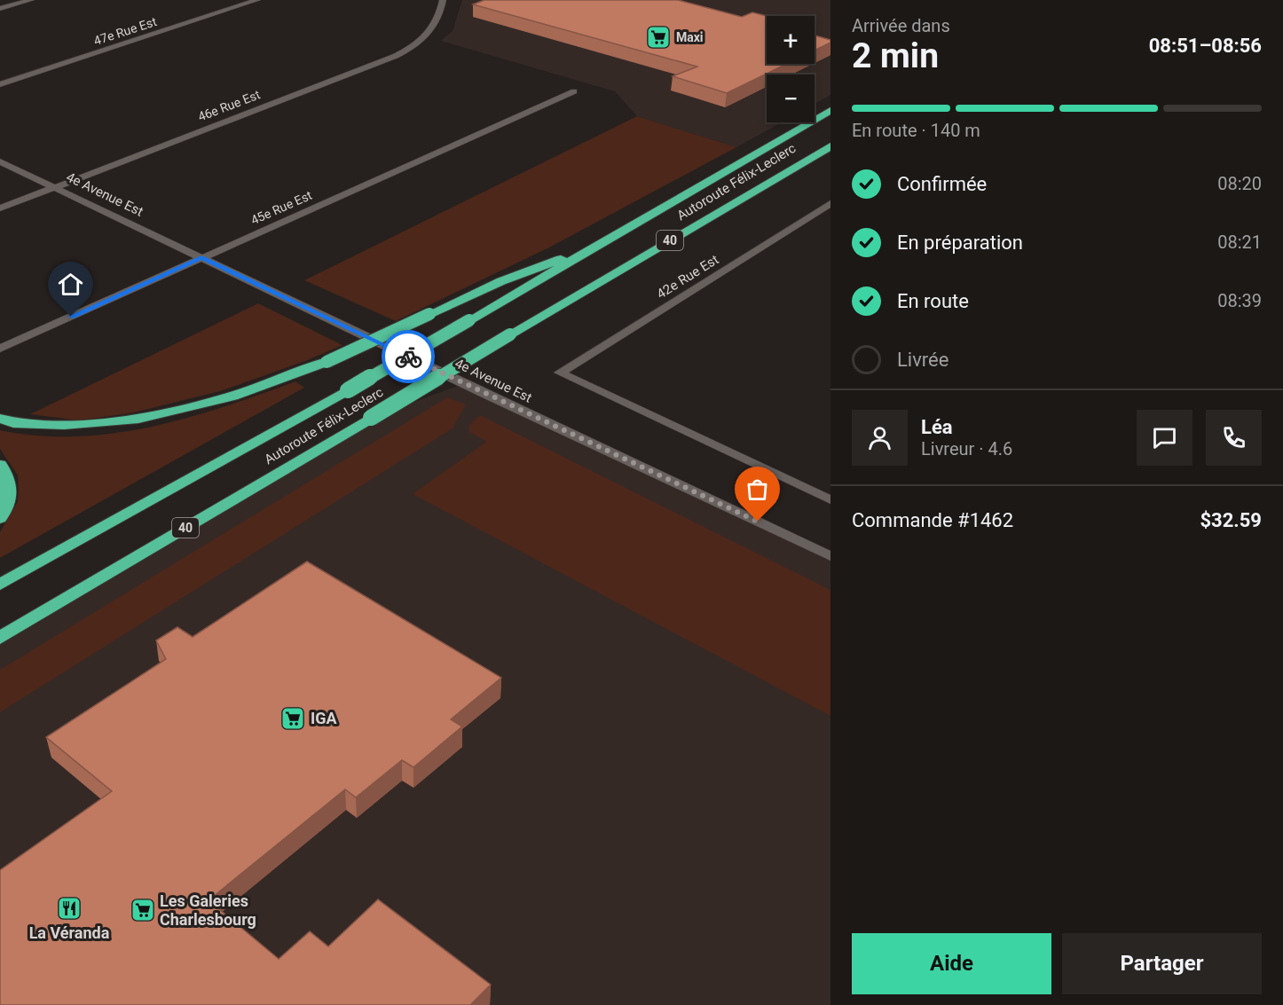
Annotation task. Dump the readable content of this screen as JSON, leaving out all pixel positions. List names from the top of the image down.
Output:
{
  "streets": {
    "highway": ["Autoroute Félix-Leclerc", "40"],
    "street": [
      "47e Rue Est",
      "46e Rue Est",
      "4e Avenue Est",
      "45e Rue Est",
      "42e Rue Est"
    ]
  },
  "crossings": [
    ["46e Rue Est", "4e Avenue Est"],
    ["4e Avenue Est", "45e Rue Est"]
  ],
  "places": {
    "supermarket": ["Maxi", "IGA", "Les Galeries Charlesbourg"],
    "restaurant": ["La Véranda"]
  },
  "page": {
    "heading": ["2 min", "Arrivée dans", "08:51–08:56"],
    "panel": [
      "Léa",
      "Livreur · 4.6",
      "Commande #1462",
      "$32.59"
    ],
    "map_buttons": ["+", "−"],
    "bar": "En route · 140 m",
    "list": [
      ["Confirmée", "08:20"],
      ["En préparation", "08:21"],
      ["En route", "08:39"],
      "Livrée"
    ],
    "buttons": ["Aide", "Partager"]
  }
}
